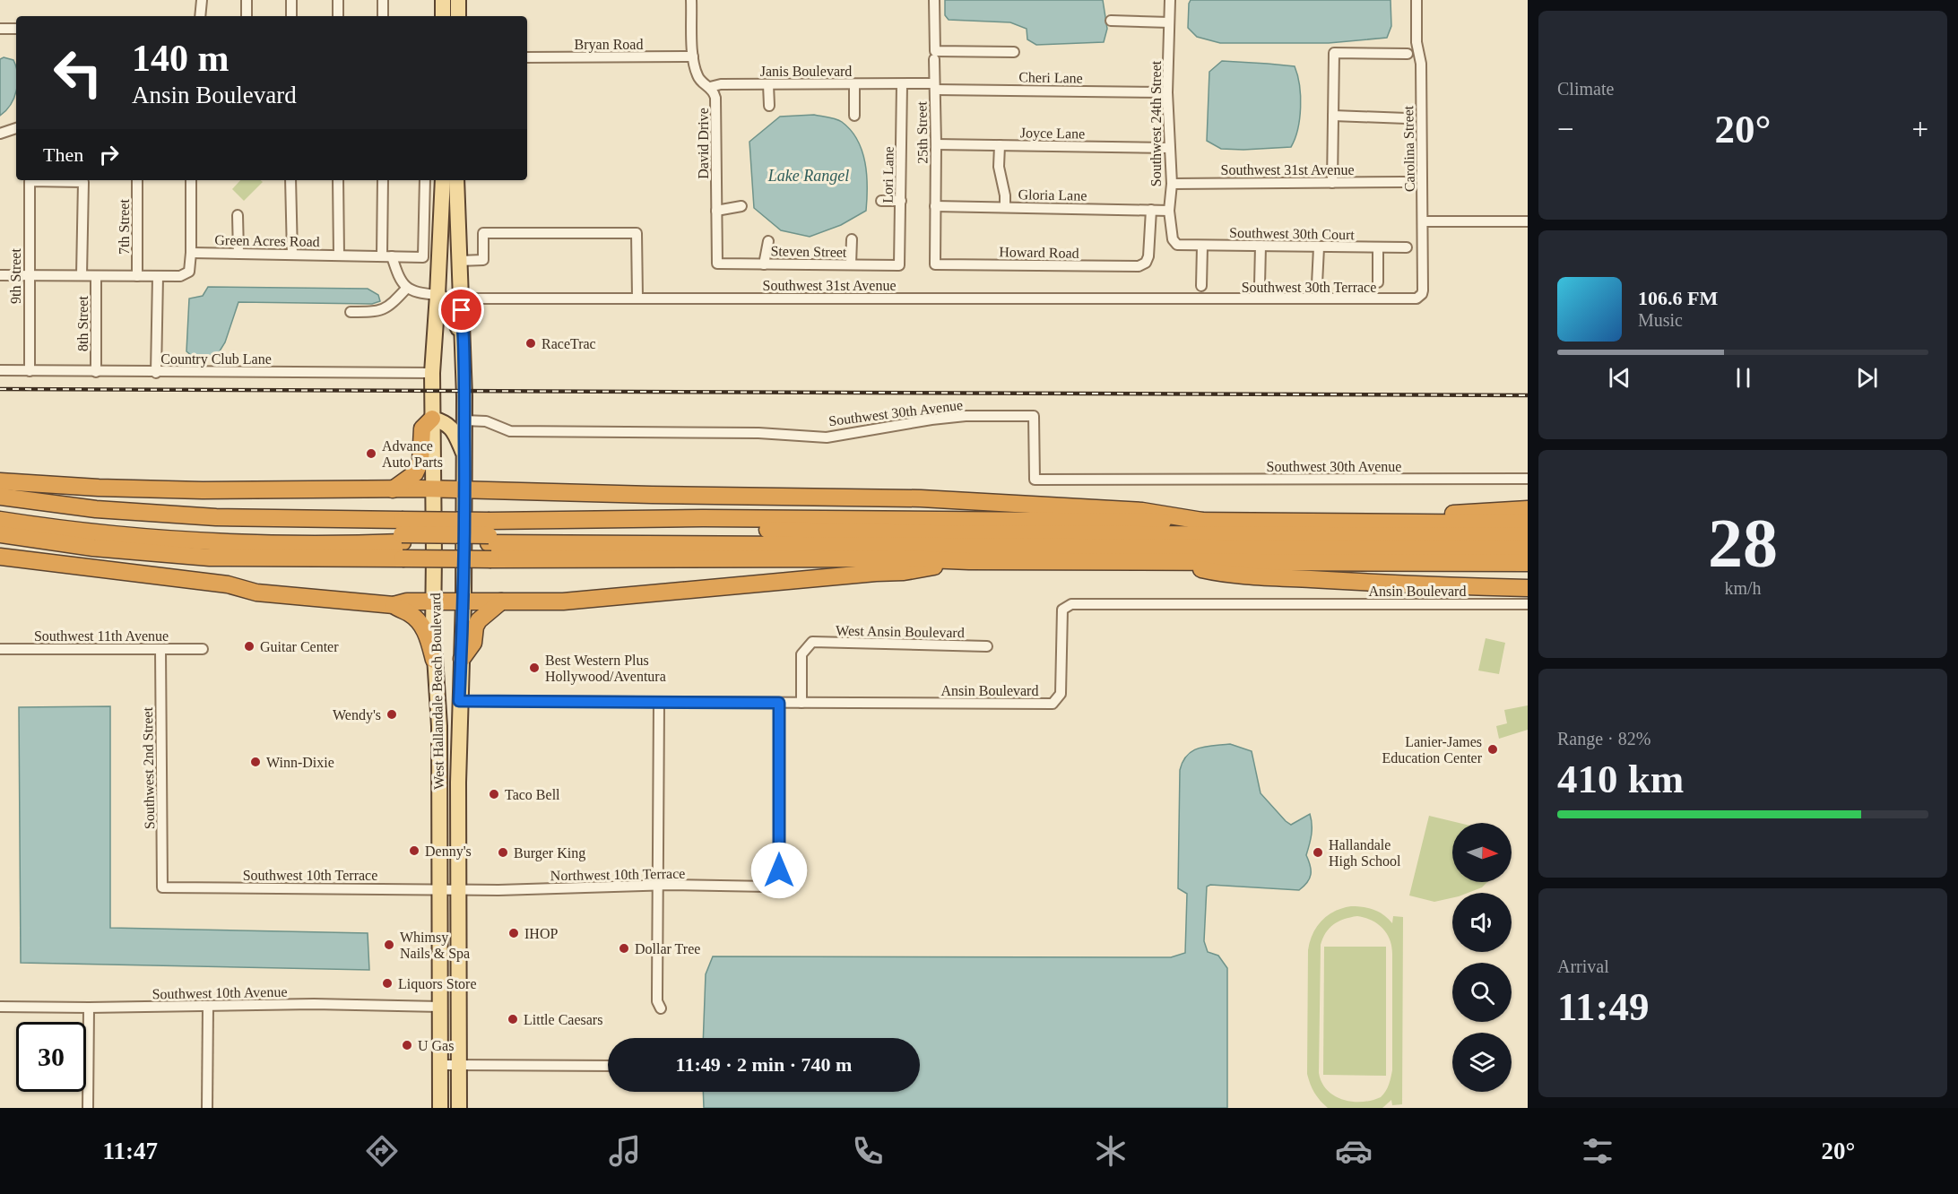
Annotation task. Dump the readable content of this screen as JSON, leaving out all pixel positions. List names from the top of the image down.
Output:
{
  "streets": {
    "main road": ["West Hallandale Beach Boulevard"],
    "street": [
      "Bryan Road",
      "Janis Boulevard",
      "Cheri Lane",
      "Southwest 24th Street",
      "25th Street",
      "Joyce Lane",
      "David Drive",
      "Carolina Street",
      "Southwest 31st Avenue",
      "Lori Lane",
      "Gloria Lane",
      "7th Street",
      "Southwest 30th Court",
      "Green Acres Road",
      "Steven Street",
      "Howard Road",
      "9th Street",
      "Southwest 30th Terrace",
      "8th Street",
      "Country Club Lane",
      "Southwest 30th Avenue",
      "Ansin Boulevard",
      "West Ansin Boulevard",
      "Southwest 11th Avenue",
      "Southwest 2nd Street",
      "Northwest 10th Terrace",
      "Southwest 10th Terrace",
      "Southwest 10th Avenue"
    ]
  },
  "crossings": [
    ["Bryan Road", "David Drive"],
    ["Janis Boulevard", "Cheri Lane"],
    ["Janis Boulevard", "David Drive"],
    ["Janis Boulevard", "Lori Lane"],
    ["Cheri Lane", "Southwest 24th Street"],
    ["Cheri Lane", "25th Street"],
    ["Cheri Lane", "Lori Lane"],
    ["Southwest 24th Street", "Joyce Lane"],
    ["Southwest 24th Street", "Southwest 31st Avenue"],
    ["Southwest 24th Street", "Gloria Lane"],
    ["Southwest 24th Street", "Southwest 30th Court"],
    ["25th Street", "Joyce Lane"],
    ["25th Street", "Gloria Lane"],
    ["25th Street", "Howard Road"],
    ["David Drive", "Steven Street"],
    ["Carolina Street", "Southwest 30th Terrace"],
    ["Southwest 31st Avenue", "Southwest 30th Terrace"],
    ["Southwest 31st Avenue", "West Hallandale Beach Boulevard"],
    ["Lori Lane", "Steven Street"],
    ["Gloria Lane", "Howard Road"],
    ["7th Street", "Green Acres Road"],
    ["Green Acres Road", "9th Street"],
    ["Green Acres Road", "8th Street"],
    ["9th Street", "8th Street"],
    ["9th Street", "Country Club Lane"],
    ["8th Street", "Country Club Lane"],
    ["Country Club Lane", "West Hallandale Beach Boulevard"],
    ["Southwest 30th Avenue", "West Hallandale Beach Boulevard"],
    ["Ansin Boulevard", "West Ansin Boulevard"],
    ["Ansin Boulevard", "West Hallandale Beach Boulevard"],
    ["Ansin Boulevard", "Northwest 10th Terrace"],
    ["Southwest 11th Avenue", "Southwest 2nd Street"],
    ["West Hallandale Beach Boulevard", "Northwest 10th Terrace"],
    ["West Hallandale Beach Boulevard", "Southwest 10th Terrace"],
    ["West Hallandale Beach Boulevard", "Southwest 10th Avenue"],
    ["Southwest 2nd Street", "Southwest 10th Terrace"],
    ["Northwest 10th Terrace", "Southwest 10th Terrace"]
  ],
  "water": ["Lake Rangel"],
  "places": [
    "RaceTrac",
    "Advance Auto Parts",
    "Guitar Center",
    "Best Western Plus Hollywood/Aventura",
    "Wendy's",
    "Lanier-James Education Center",
    "Winn-Dixie",
    "Taco Bell",
    "Denny's",
    "Burger King",
    "Hallandale High School",
    "IHOP",
    "Whimsy Nails & Spa",
    "Dollar Tree",
    "Liquors Store",
    "Little Caesars",
    "U Gas"
  ],
  "north": "right",
  "page": {
    "tile": [
      "Climate",
      ["28", "km/h"],
      ["Range · 82%", "410 km"],
      ["Arrival", "11:49"]
    ],
    "turn": ["140 m", "Ansin Boulevard"],
    "heat": ["−", "20°", "+"],
    "then": "Then",
    "song": ["106.6 FM", "Music"],
    "limit": "30",
    "trip": "11:49 · 2 min · 740 m",
    "tabs": ["11:47", "20°"]
  }
}
